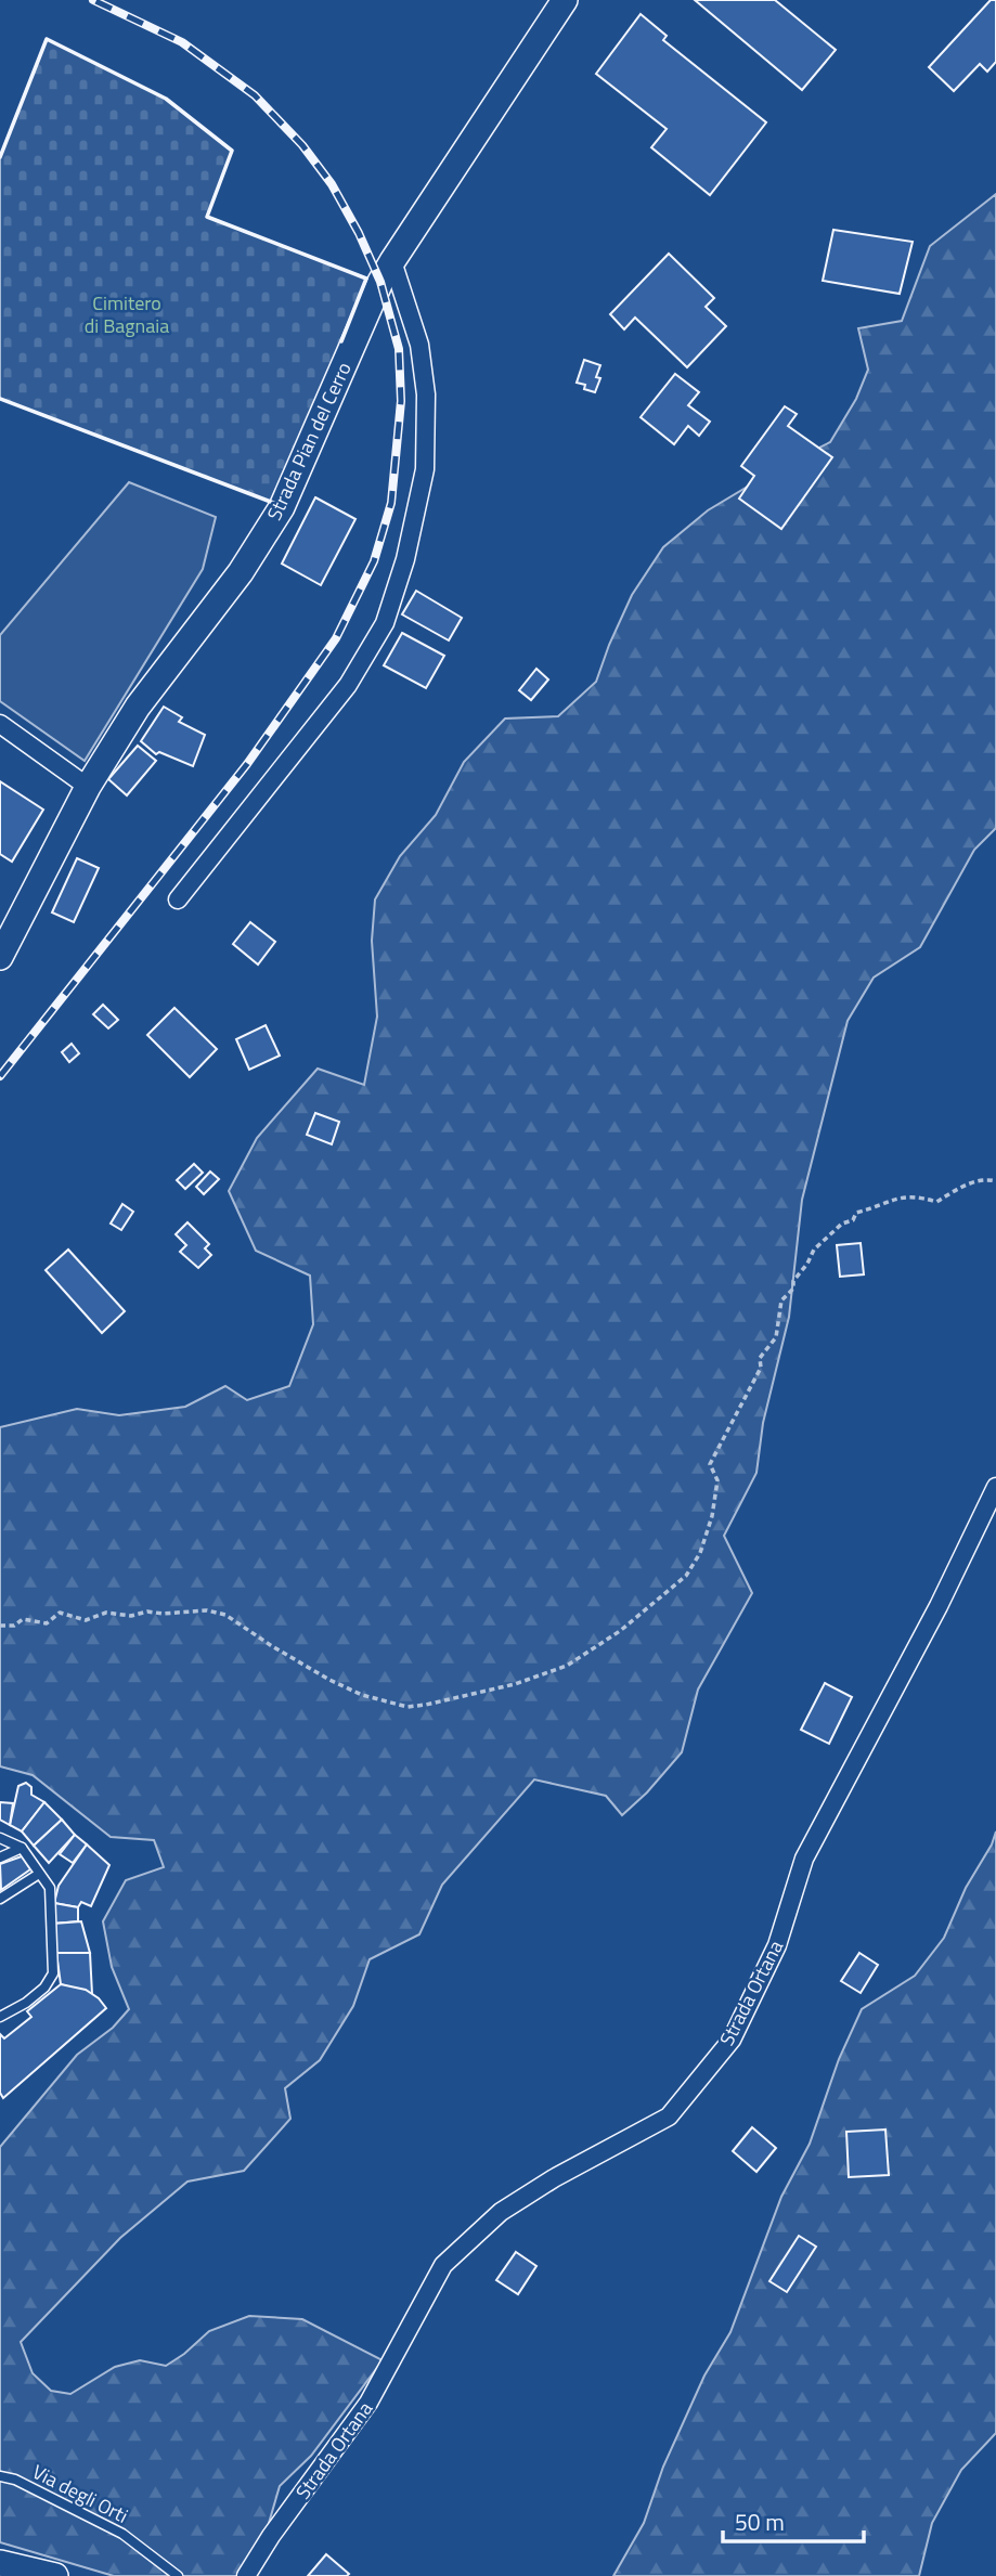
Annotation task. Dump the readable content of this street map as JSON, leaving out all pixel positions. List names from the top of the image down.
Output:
{
  "streets": {
    "street": ["Strada Pian del Cerro", "Strada Ortana"],
    "lane": ["Via degli Orti"]
  },
  "parks": ["Cimitero di Bagnaia"],
  "scale_bar": "50 m"
}
